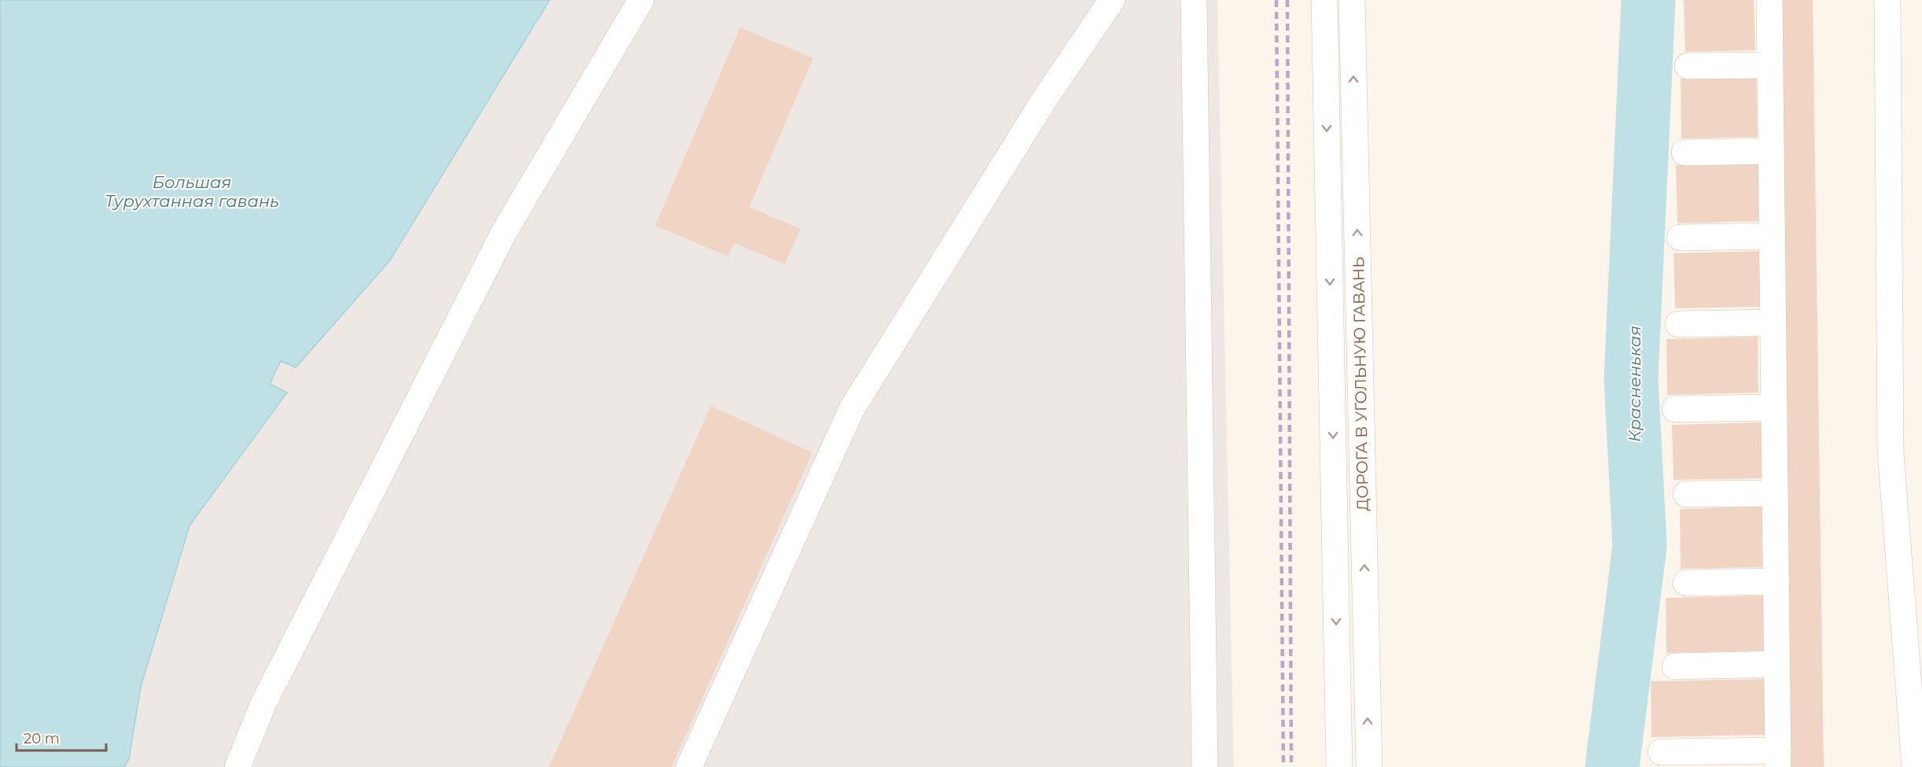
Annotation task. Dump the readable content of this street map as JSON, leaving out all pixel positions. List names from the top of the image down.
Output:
{
  "streets": {
    "street": ["ДОРОГА В УГОЛЬНУЮ ГАВАНЬ"]
  },
  "water": ["Большая Турухтанная гавань", "Красненькая"],
  "scale_bar": "20 m"
}
